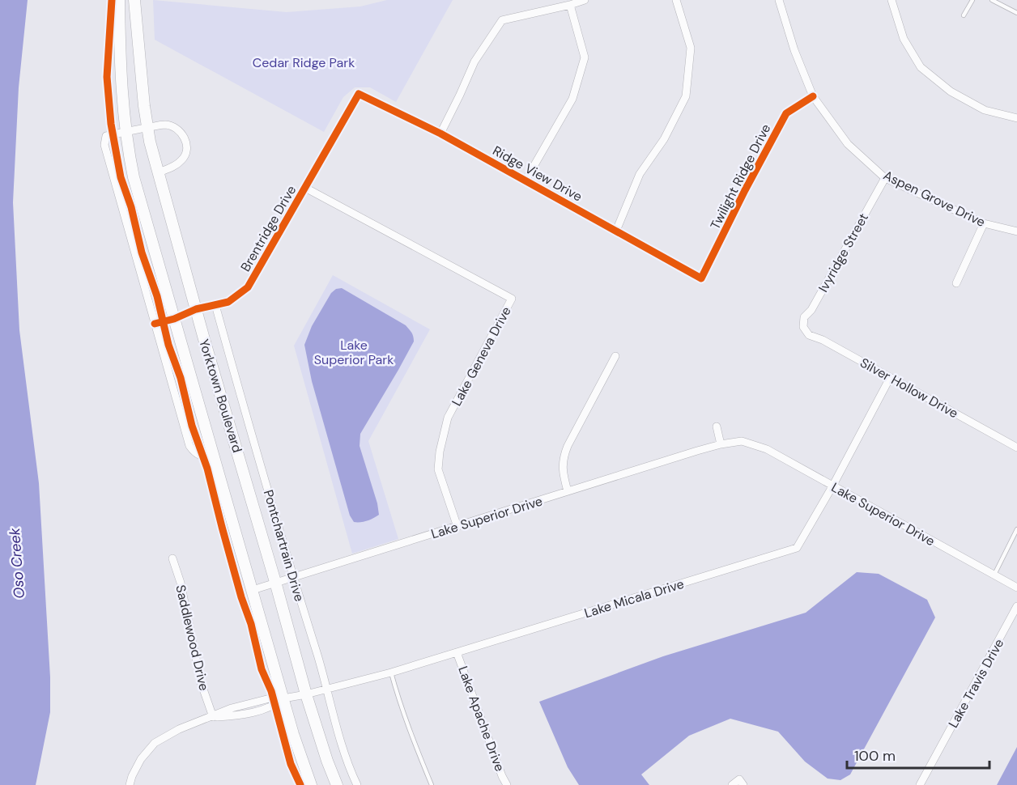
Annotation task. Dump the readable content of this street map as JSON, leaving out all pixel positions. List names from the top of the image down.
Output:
{
  "streets": {
    "main road": ["Yorktown Boulevard"],
    "street": [
      "Ridge View Drive",
      "Twilight Ridge Drive",
      "Aspen Grove Drive",
      "Brentridge Drive",
      "Ivyridge Street",
      "Lake Geneva Drive",
      "Silver Hollow Drive",
      "Lake Superior Drive",
      "Pontchartrain Drive",
      "Lake Micala Drive",
      "Saddlewood Drive",
      "Lake Travis Drive",
      "Lake Apache Drive"
    ]
  },
  "crossings": [
    ["Ridge View Drive", "Twilight Ridge Drive"],
    ["Ridge View Drive", "Brentridge Drive"],
    ["Twilight Ridge Drive", "Aspen Grove Drive"],
    ["Aspen Grove Drive", "Ivyridge Street"],
    ["Brentridge Drive", "Lake Geneva Drive"],
    ["Brentridge Drive", "Yorktown Boulevard"],
    ["Brentridge Drive", "Pontchartrain Drive"],
    ["Ivyridge Street", "Silver Hollow Drive"],
    ["Lake Geneva Drive", "Lake Superior Drive"],
    ["Silver Hollow Drive", "Lake Micala Drive"],
    ["Yorktown Boulevard", "Lake Superior Drive"],
    ["Yorktown Boulevard", "Lake Micala Drive"],
    ["Lake Superior Drive", "Pontchartrain Drive"],
    ["Lake Superior Drive", "Lake Micala Drive"],
    ["Pontchartrain Drive", "Lake Micala Drive"],
    ["Lake Micala Drive", "Saddlewood Drive"],
    ["Lake Micala Drive", "Lake Apache Drive"]
  ],
  "water": ["Oso Creek"],
  "parks": ["Cedar Ridge Park", "Lake Superior Park"],
  "scale_bar": "100 m"
}
